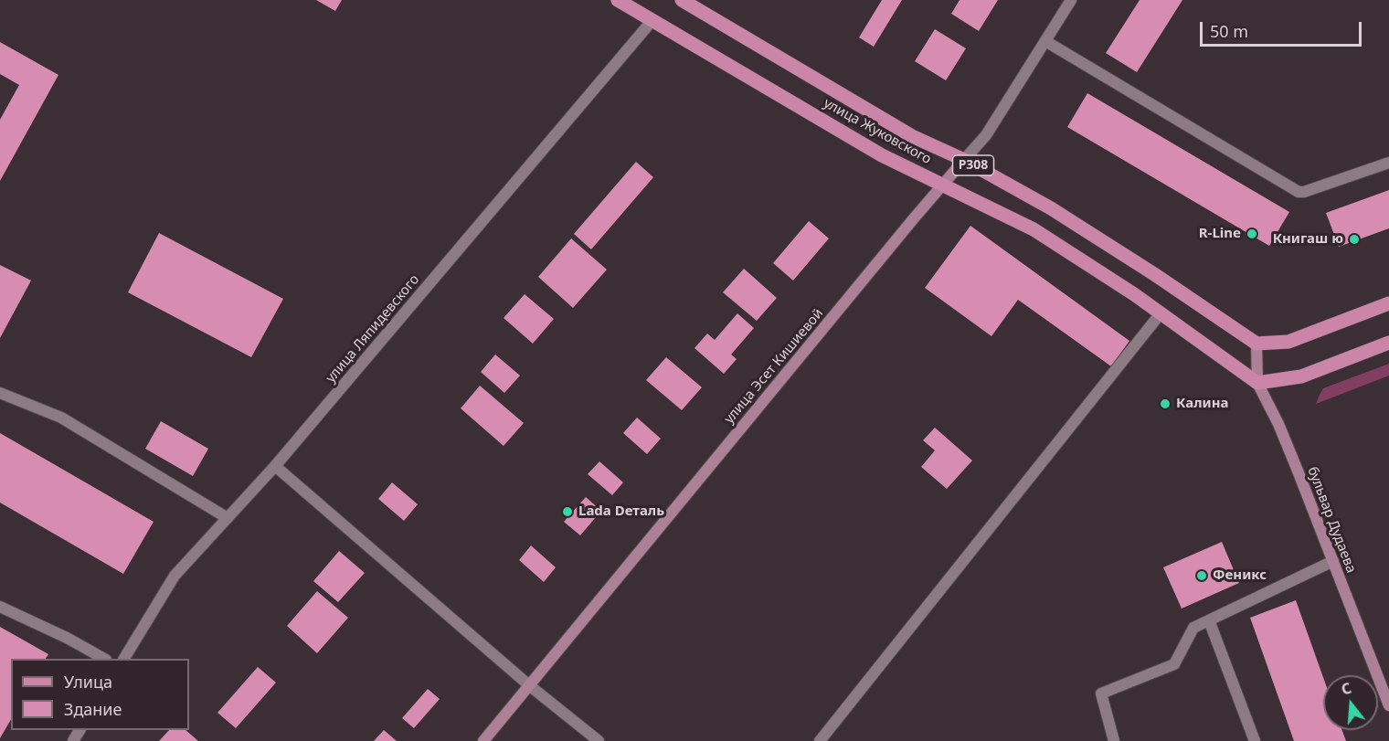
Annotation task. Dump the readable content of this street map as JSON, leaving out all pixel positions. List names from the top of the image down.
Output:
{
  "streets": {
    "main road": [
      "улица Жуковского",
      "P308",
      "улица Эсет Кишиевой",
      "бульвар Дудаева"
    ],
    "street": ["улица Ляпидевского"]
  },
  "crossings": [
    ["улица Жуковского", "улица Ляпидевского"],
    ["улица Жуковского", "улица Эсет Кишиевой"],
    ["улица Жуковского", "бульвар Дудаева"],
    ["P308", "улица Эсет Кишиевой"],
    ["P308", "бульвар Дудаева"]
  ],
  "places": [
    "R-Line",
    "Книгаш ю",
    "Калина",
    "Lada Dеталь",
    "Феникс"
  ],
  "legend": ["Улица", "Здание"],
  "scale_bar": "50 m",
  "north": "top"
}
